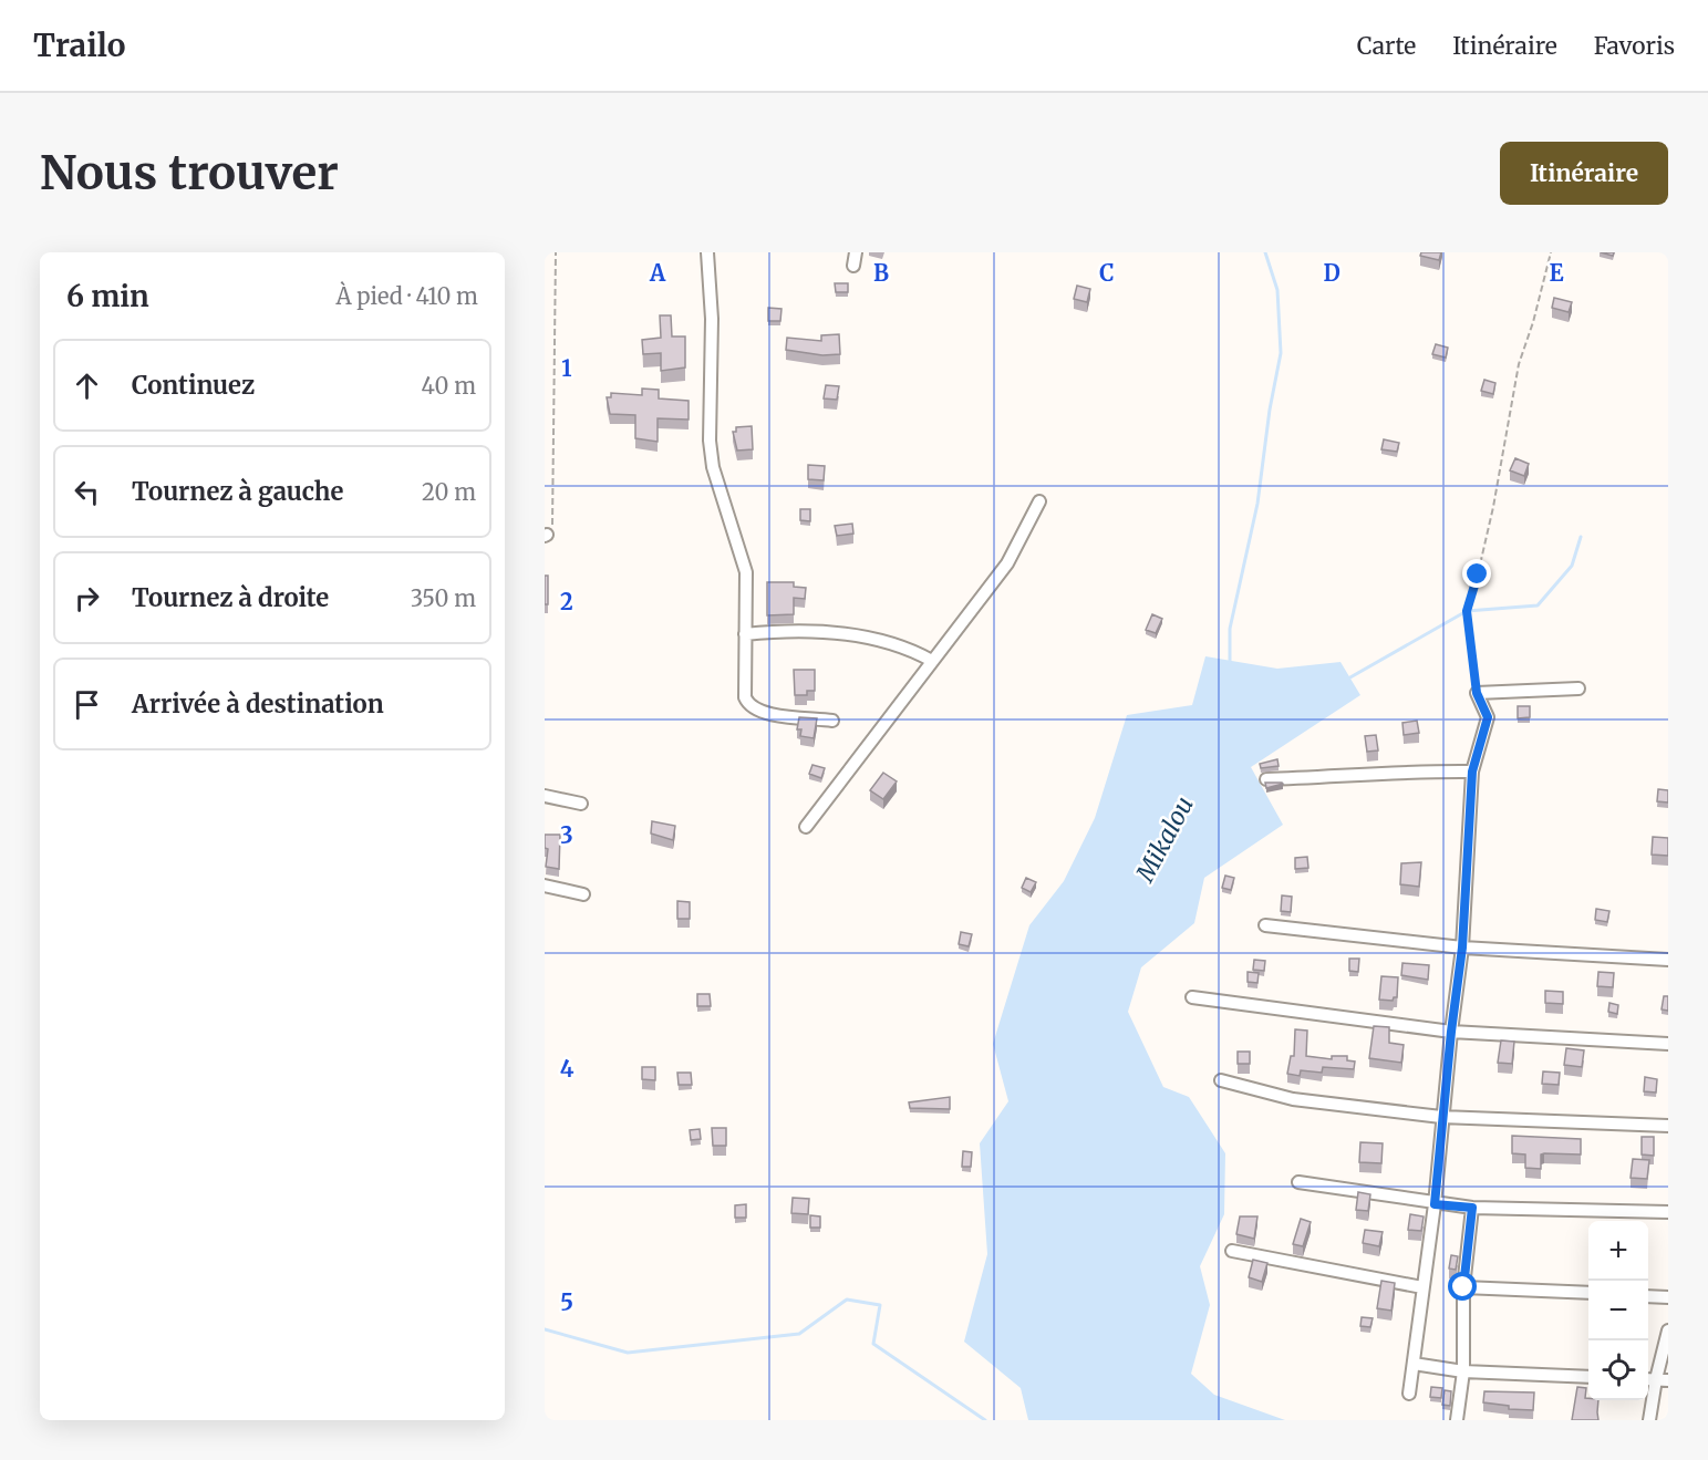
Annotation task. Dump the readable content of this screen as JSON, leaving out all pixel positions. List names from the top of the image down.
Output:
{
  "water": ["Mikalou"],
  "page": {
    "header": "Trailo",
    "nav": ["Carte", "Itinéraire", "Favoris"],
    "buttons": "Itinéraire",
    "title": "Nous trouver",
    "heading": ["6 min", "À pied · 410 m"],
    "list": [
      ["Continuez", "40 m"],
      ["Tournez à gauche", "20 m"],
      ["Tournez à droite", "350 m"],
      "Arrivée à destination"
    ],
    "map_buttons": ["+", "−"]
  },
  "grid": {
    "columns": [
      "A",
      "B",
      "C",
      "D",
      "E"
    ],
    "rows": [
      "1",
      "2",
      "3",
      "4",
      "5"
    ]
  }
}
